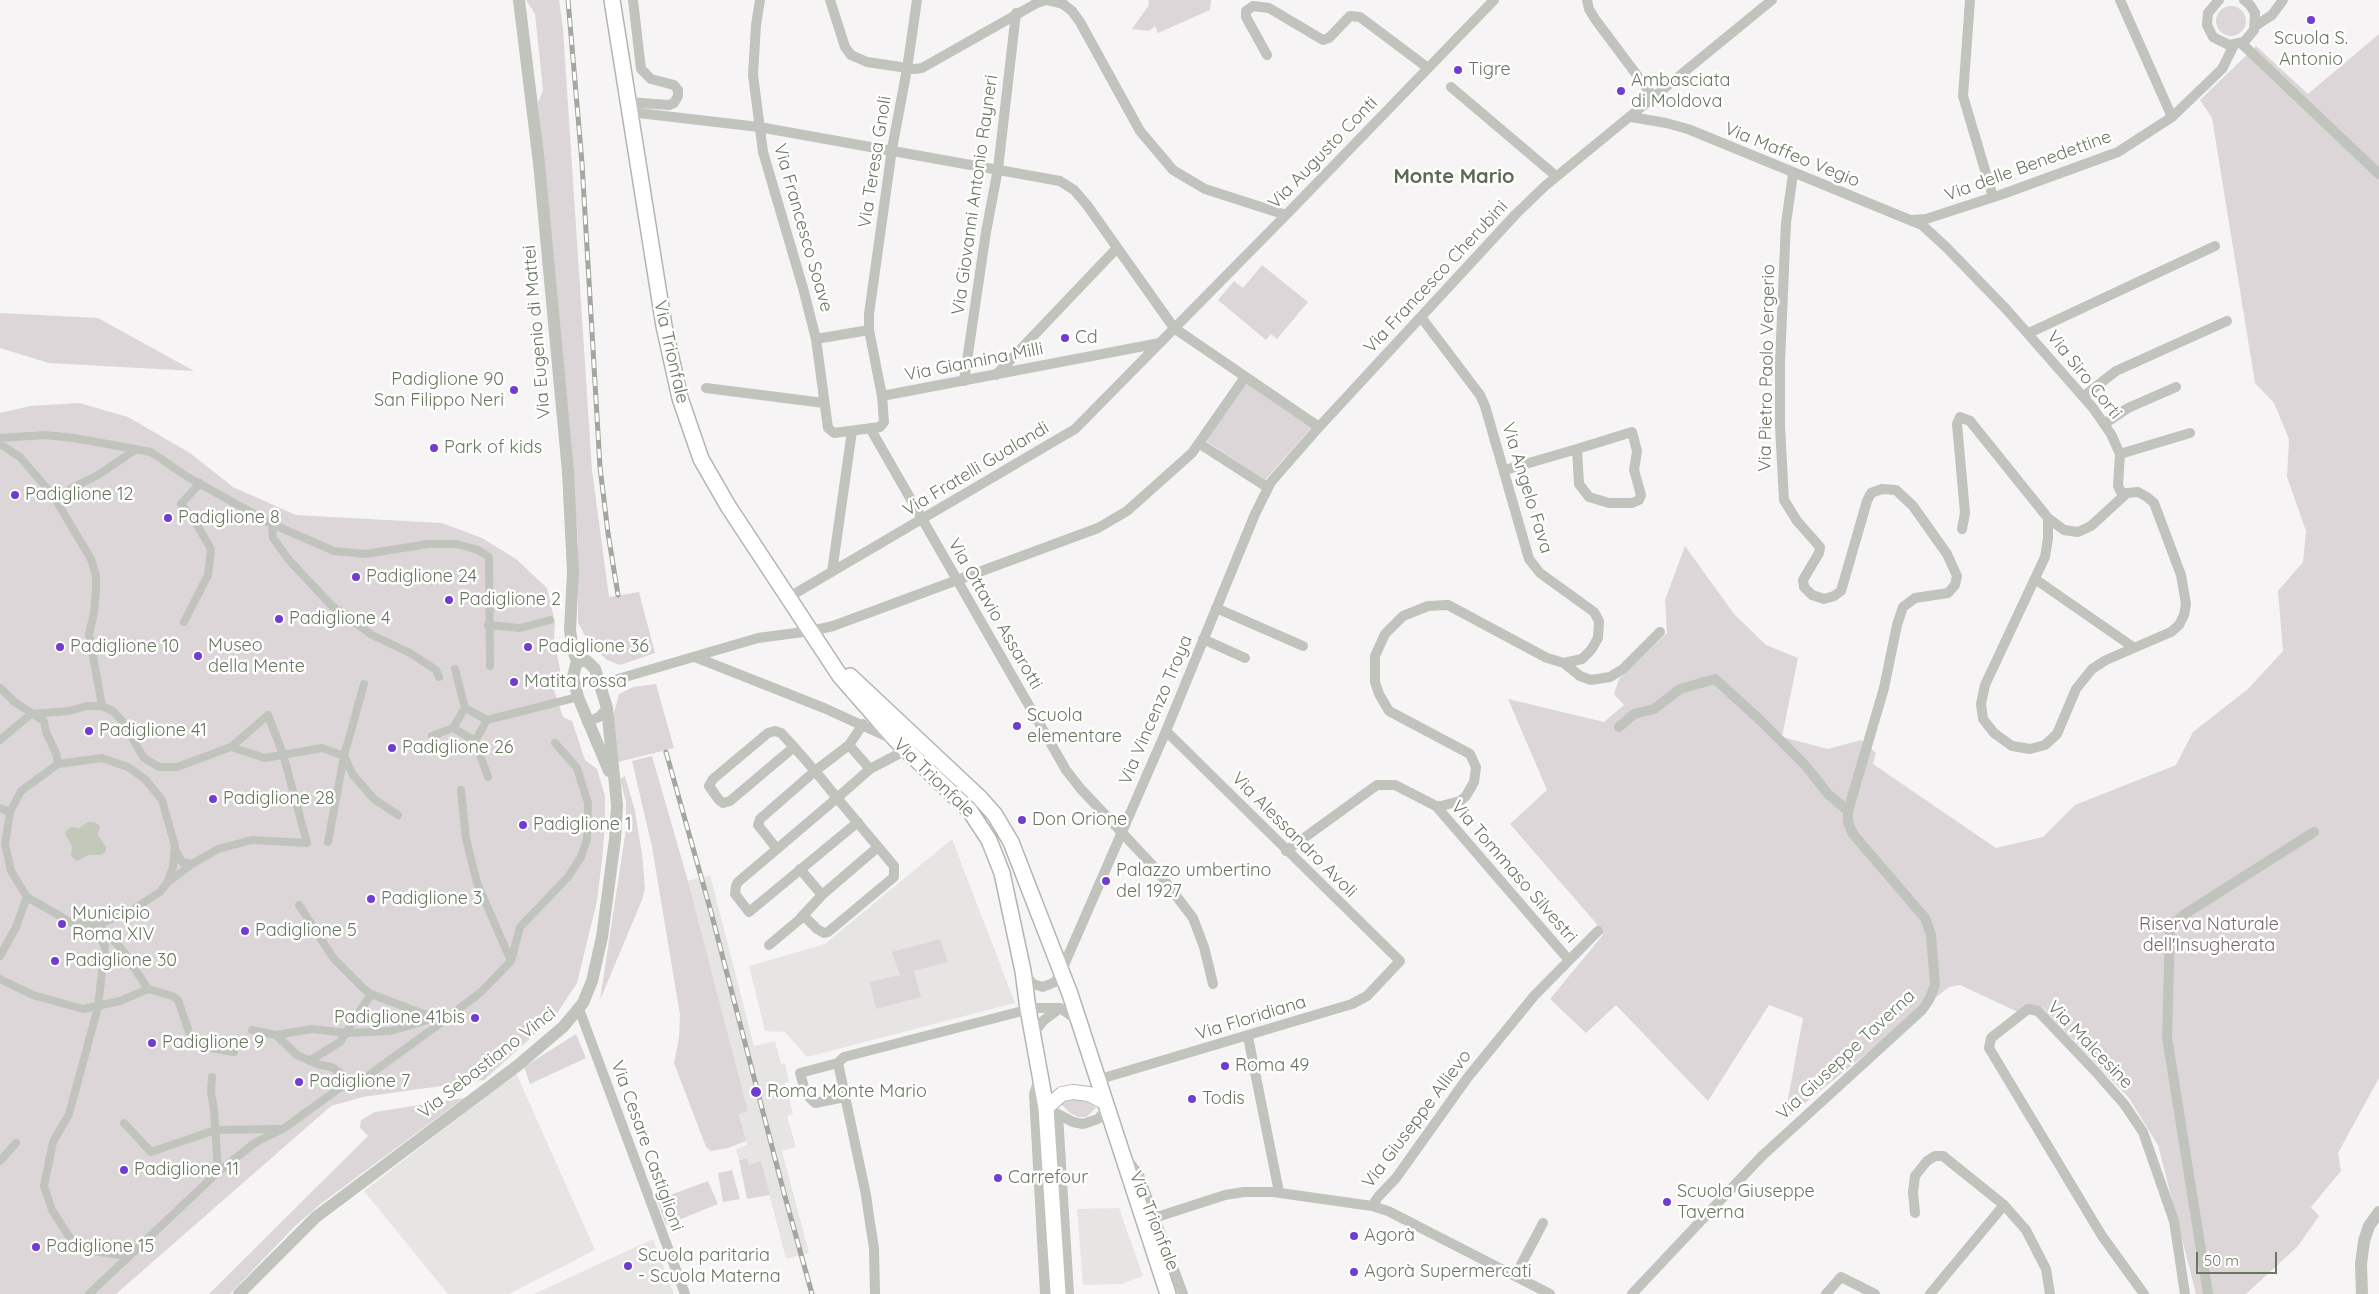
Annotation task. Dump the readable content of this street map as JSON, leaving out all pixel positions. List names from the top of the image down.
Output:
{
  "streets": {
    "main road": ["Via Trionfale"],
    "street": [
      "Via Augusto Conti",
      "Via Maffeo Vegio",
      "Via Teresa Gnoli",
      "Via delle Benedettine",
      "Via Giovanni Antonio Rayneri",
      "Via Francesco Soave",
      "Via Francesco Cherubini",
      "Via Eugenio di Mattei",
      "Via Giannina Milli",
      "Via Pietro Paolo Vergerio",
      "Via Siro Corti",
      "Via Fratelli Gualandi",
      "Via Angelo Fava",
      "Via Ottavio Assarotti",
      "Via Vincenzo Troya",
      "Via Alessandro Avoli",
      "Via Tommaso Silvestri",
      "Via Floridiana",
      "Via Malcesine",
      "Via Giuseppe Taverna",
      "Via Sebastiano Vinci",
      "Via Giuseppe Allievo",
      "Via Cesare Castiglioni"
    ]
  },
  "crossings": [
    ["Via Augusto Conti", "Via Giannina Milli"],
    ["Via Augusto Conti", "Via Fratelli Gualandi"],
    ["Via Maffeo Vegio", "Via delle Benedettine"],
    ["Via Maffeo Vegio", "Via Francesco Cherubini"],
    ["Via Maffeo Vegio", "Via Pietro Paolo Vergerio"],
    ["Via Maffeo Vegio", "Via Siro Corti"],
    ["Via Teresa Gnoli", "Via Giannina Milli"],
    ["Via Teresa Gnoli", "Via Ottavio Assarotti"],
    ["Via delle Benedettine", "Via Siro Corti"],
    ["Via Giovanni Antonio Rayneri", "Via Giannina Milli"],
    ["Via Francesco Cherubini", "Via Angelo Fava"],
    ["Via Francesco Cherubini", "Via Vincenzo Troya"],
    ["Via Eugenio di Mattei", "Via Sebastiano Vinci"],
    ["Via Trionfale", "Via Fratelli Gualandi"],
    ["Via Trionfale", "Via Vincenzo Troya"],
    ["Via Trionfale", "Via Floridiana"],
    ["Via Trionfale", "Via Giuseppe Allievo"],
    ["Via Giannina Milli", "Via Fratelli Gualandi"],
    ["Via Pietro Paolo Vergerio", "Via Giuseppe Taverna"],
    ["Via Fratelli Gualandi", "Via Ottavio Assarotti"],
    ["Via Ottavio Assarotti", "Via Vincenzo Troya"],
    ["Via Vincenzo Troya", "Via Alessandro Avoli"],
    ["Via Alessandro Avoli", "Via Floridiana"],
    ["Via Tommaso Silvestri", "Via Giuseppe Allievo"],
    ["Via Sebastiano Vinci", "Via Cesare Castiglioni"]
  ],
  "districts": ["Monte Mario"],
  "parks": ["Riserva Naturale dell'Insugherata"],
  "places": [
    "Scuola S. Antonio",
    "Tigre",
    "Ambasciata di Moldova",
    "Cd",
    "Padiglione 90 San Filippo Neri",
    "Park of kids",
    "Padiglione 12",
    "Padiglione 8",
    "Padiglione 24",
    "Padiglione 2",
    "Padiglione 4",
    "Padiglione 10",
    "Padiglione 36",
    "Museo della Mente",
    "Matita rossa",
    "Scuola elementare",
    "Padiglione 41",
    "Padiglione 26",
    "Padiglione 28",
    "Don Orione",
    "Padiglione 1",
    "Palazzo umbertino del 1927",
    "Padiglione 3",
    "Municipio Roma XIV",
    "Padiglione 5",
    "Padiglione 30",
    "Padiglione 41bis",
    "Padiglione 9",
    "Roma 49",
    "Padiglione 7",
    "Roma Monte Mario",
    "Todis",
    "Padiglione 11",
    "Carrefour",
    "Scuola Giuseppe Taverna",
    "Agorà",
    "Padiglione 15",
    "Scuola paritaria - Scuola Materna",
    "Agorà Supermercati"
  ],
  "scale_bar": "50 m"
}
